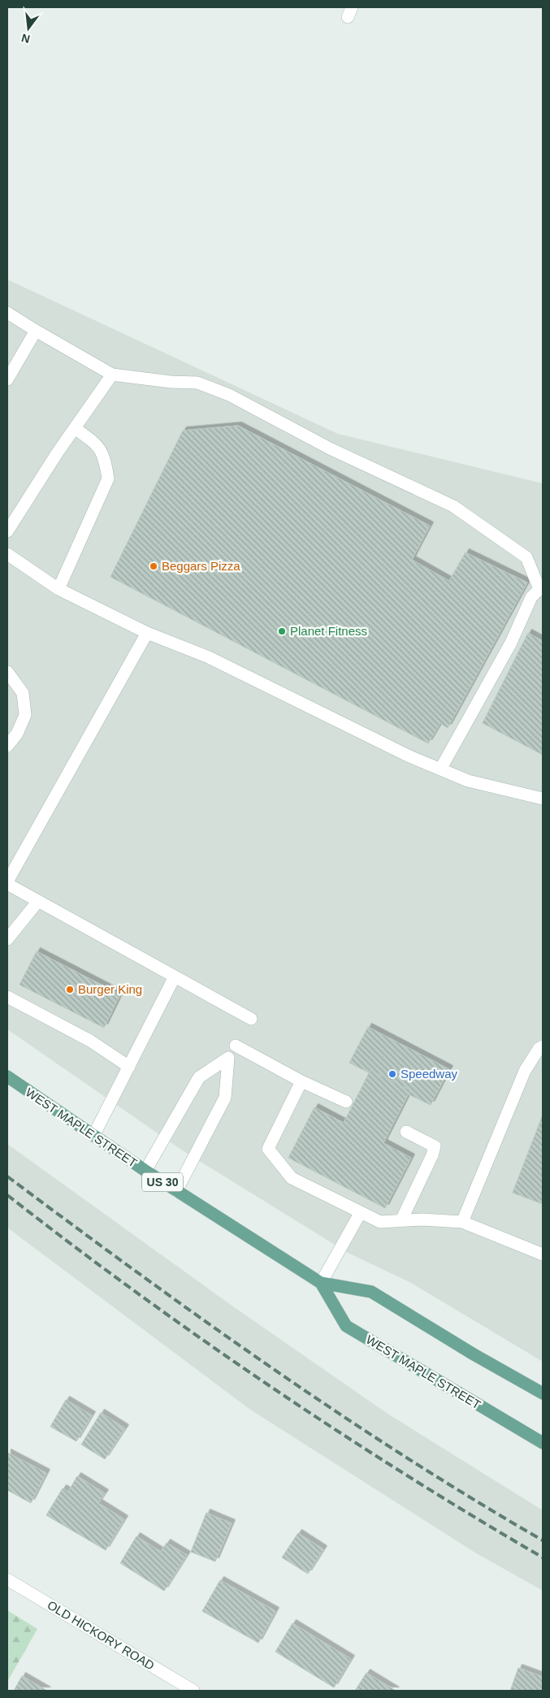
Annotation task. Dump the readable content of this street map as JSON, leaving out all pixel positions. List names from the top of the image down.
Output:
{
  "streets": {
    "main road": ["WEST MAPLE STREET", "US 30"],
    "street": ["OLD HICKORY ROAD"]
  },
  "places": [
    "Beggars Pizza",
    "Planet Fitness",
    "Burger King",
    "Speedway"
  ],
  "north": "bottom"
}
